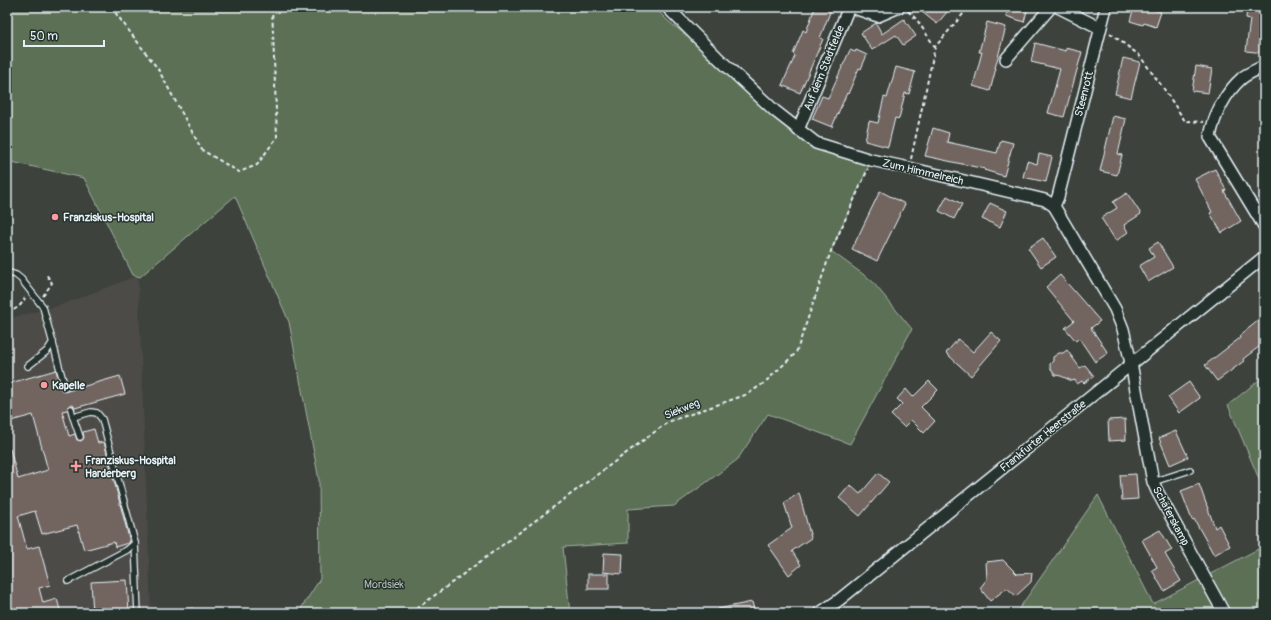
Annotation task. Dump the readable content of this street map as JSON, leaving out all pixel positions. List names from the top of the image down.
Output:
{
  "streets": {
    "street": [
      "Auf dem Stadtfelde",
      "Steenrott",
      "Zum Himmelreich",
      "Frankfurter Heerstraße",
      "Schäferskamp"
    ],
    "path": ["Siekweg"]
  },
  "crossings": [
    ["Auf dem Stadtfelde", "Zum Himmelreich"],
    ["Steenrott", "Zum Himmelreich"],
    ["Zum Himmelreich", "Siekweg"],
    ["Frankfurter Heerstraße", "Schäferskamp"]
  ],
  "parks": ["Mordsiek"],
  "places": {
    "other": ["Franziskus-Hospital", "Kapelle"],
    "health": ["Franziskus-Hospital Harderberg"]
  },
  "scale_bar": "50 m"
}
